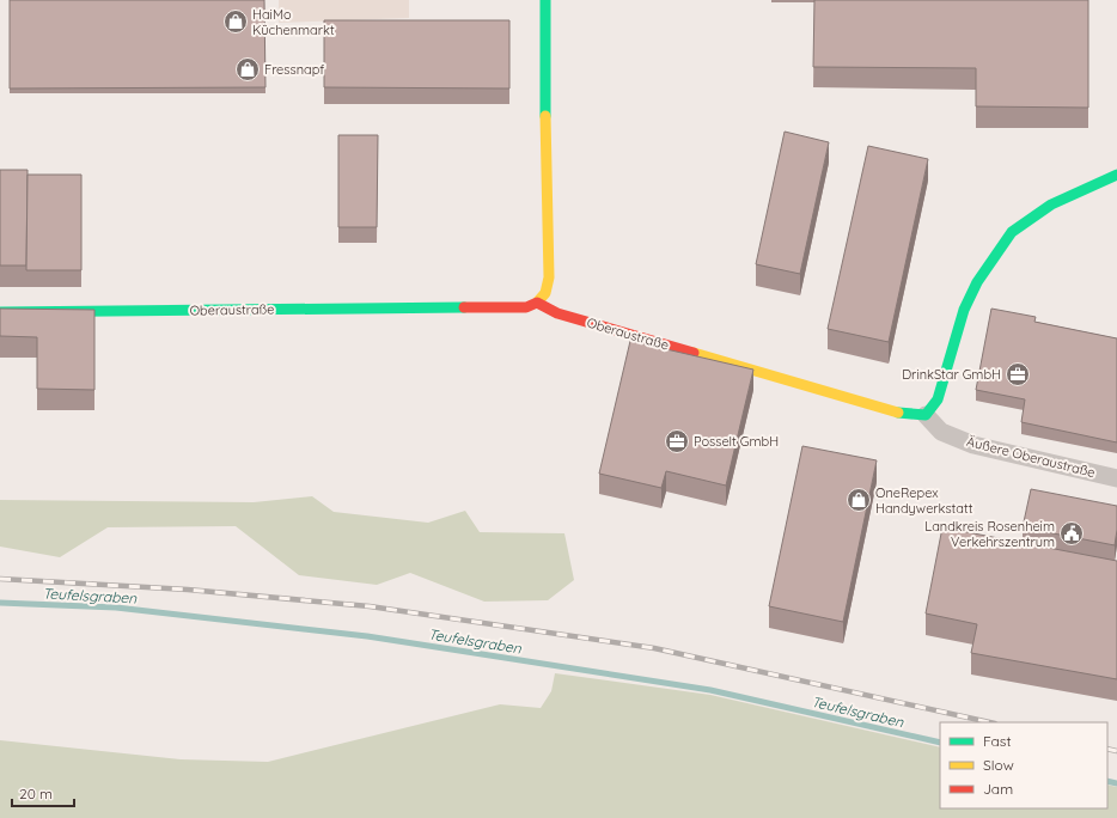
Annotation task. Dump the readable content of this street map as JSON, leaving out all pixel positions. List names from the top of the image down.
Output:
{
  "streets": {
    "street": ["Oberaustraße", "Äußere Oberaustraße"]
  },
  "crossings": [
    ["Oberaustraße", "Äußere Oberaustraße"]
  ],
  "water": ["Teufelsgraben"],
  "places": {
    "shop": ["HaiMo Küchenmarkt", "Fressnapf", "OneRepex Handywerkstatt"],
    "office": ["DrinkStar GmbH", "Posselt GmbH"],
    "public building": ["Landkreis Rosenheim Verkehrszentrum"]
  },
  "legend": ["Fast", "Slow", "Jam"],
  "scale_bar": "20 m"
}
